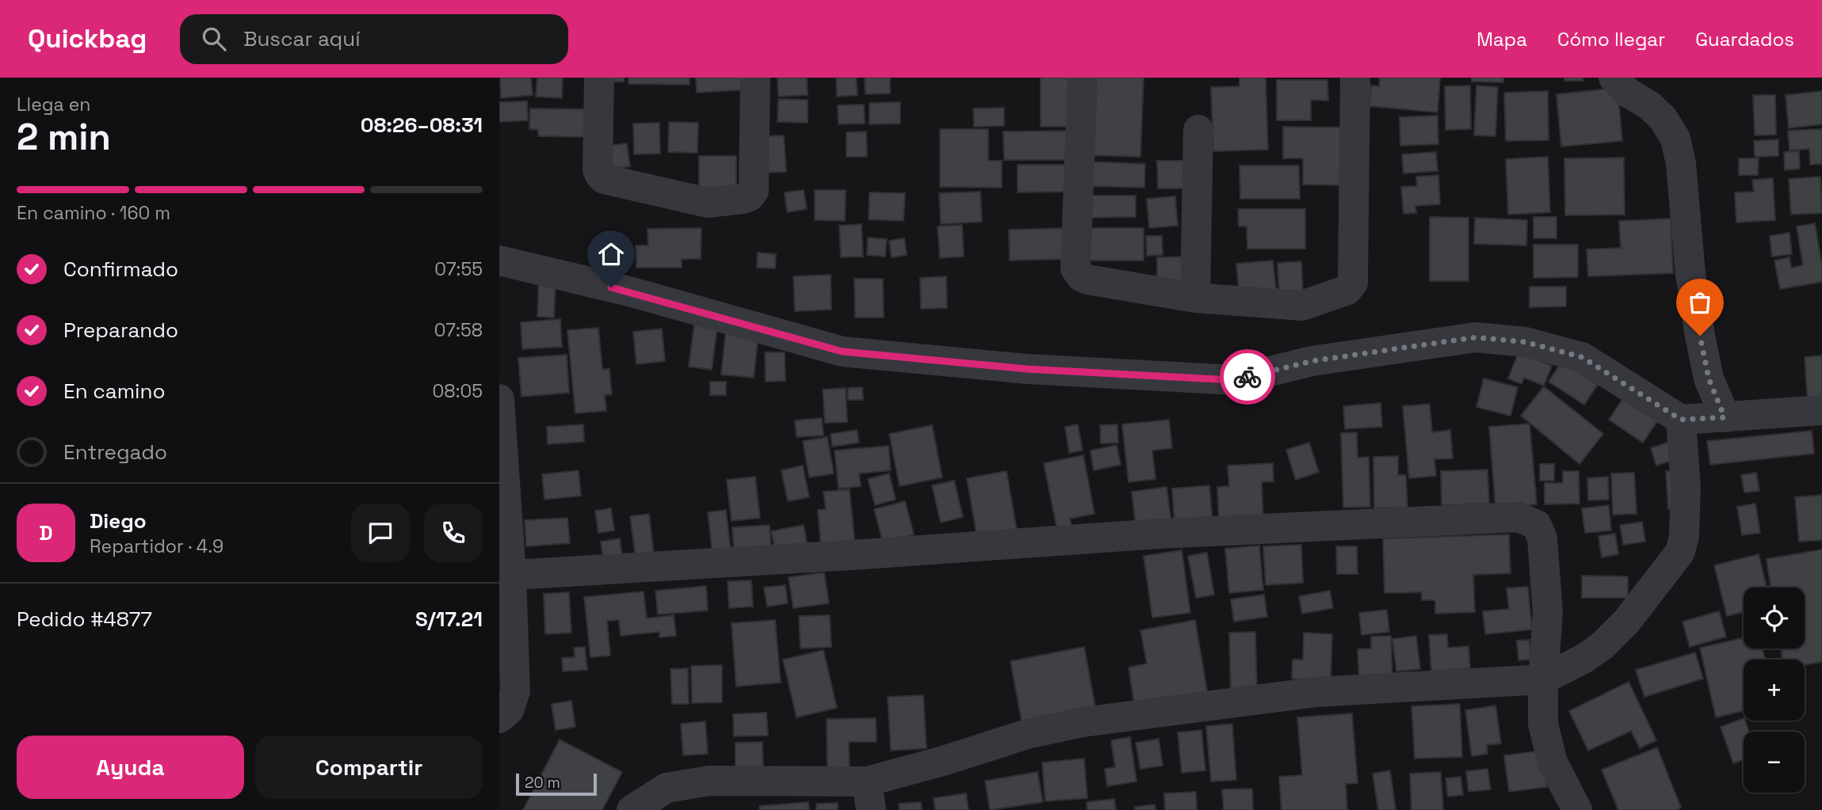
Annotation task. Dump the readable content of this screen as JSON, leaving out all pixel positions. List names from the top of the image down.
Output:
{
  "scale_bar": "20 m",
  "page": {
    "header": "Quickbag",
    "search": "Buscar aquí",
    "nav": ["Mapa", "Cómo llegar", "Guardados"],
    "heading": ["2 min", "Llega en", "08:26–08:31"],
    "panel": [
      "Diego",
      "Repartidor · 4.9",
      "Pedido #4877",
      "S/17.21"
    ],
    "bar": "En camino · 160 m",
    "list": [
      ["Confirmado", "07:55"],
      ["Preparando", "07:58"],
      ["En camino", "08:05"],
      "Entregado"
    ],
    "round": "D",
    "map_buttons": ["+", "−"],
    "buttons": ["Ayuda", "Compartir"],
    "scale": "20 m"
  }
}
